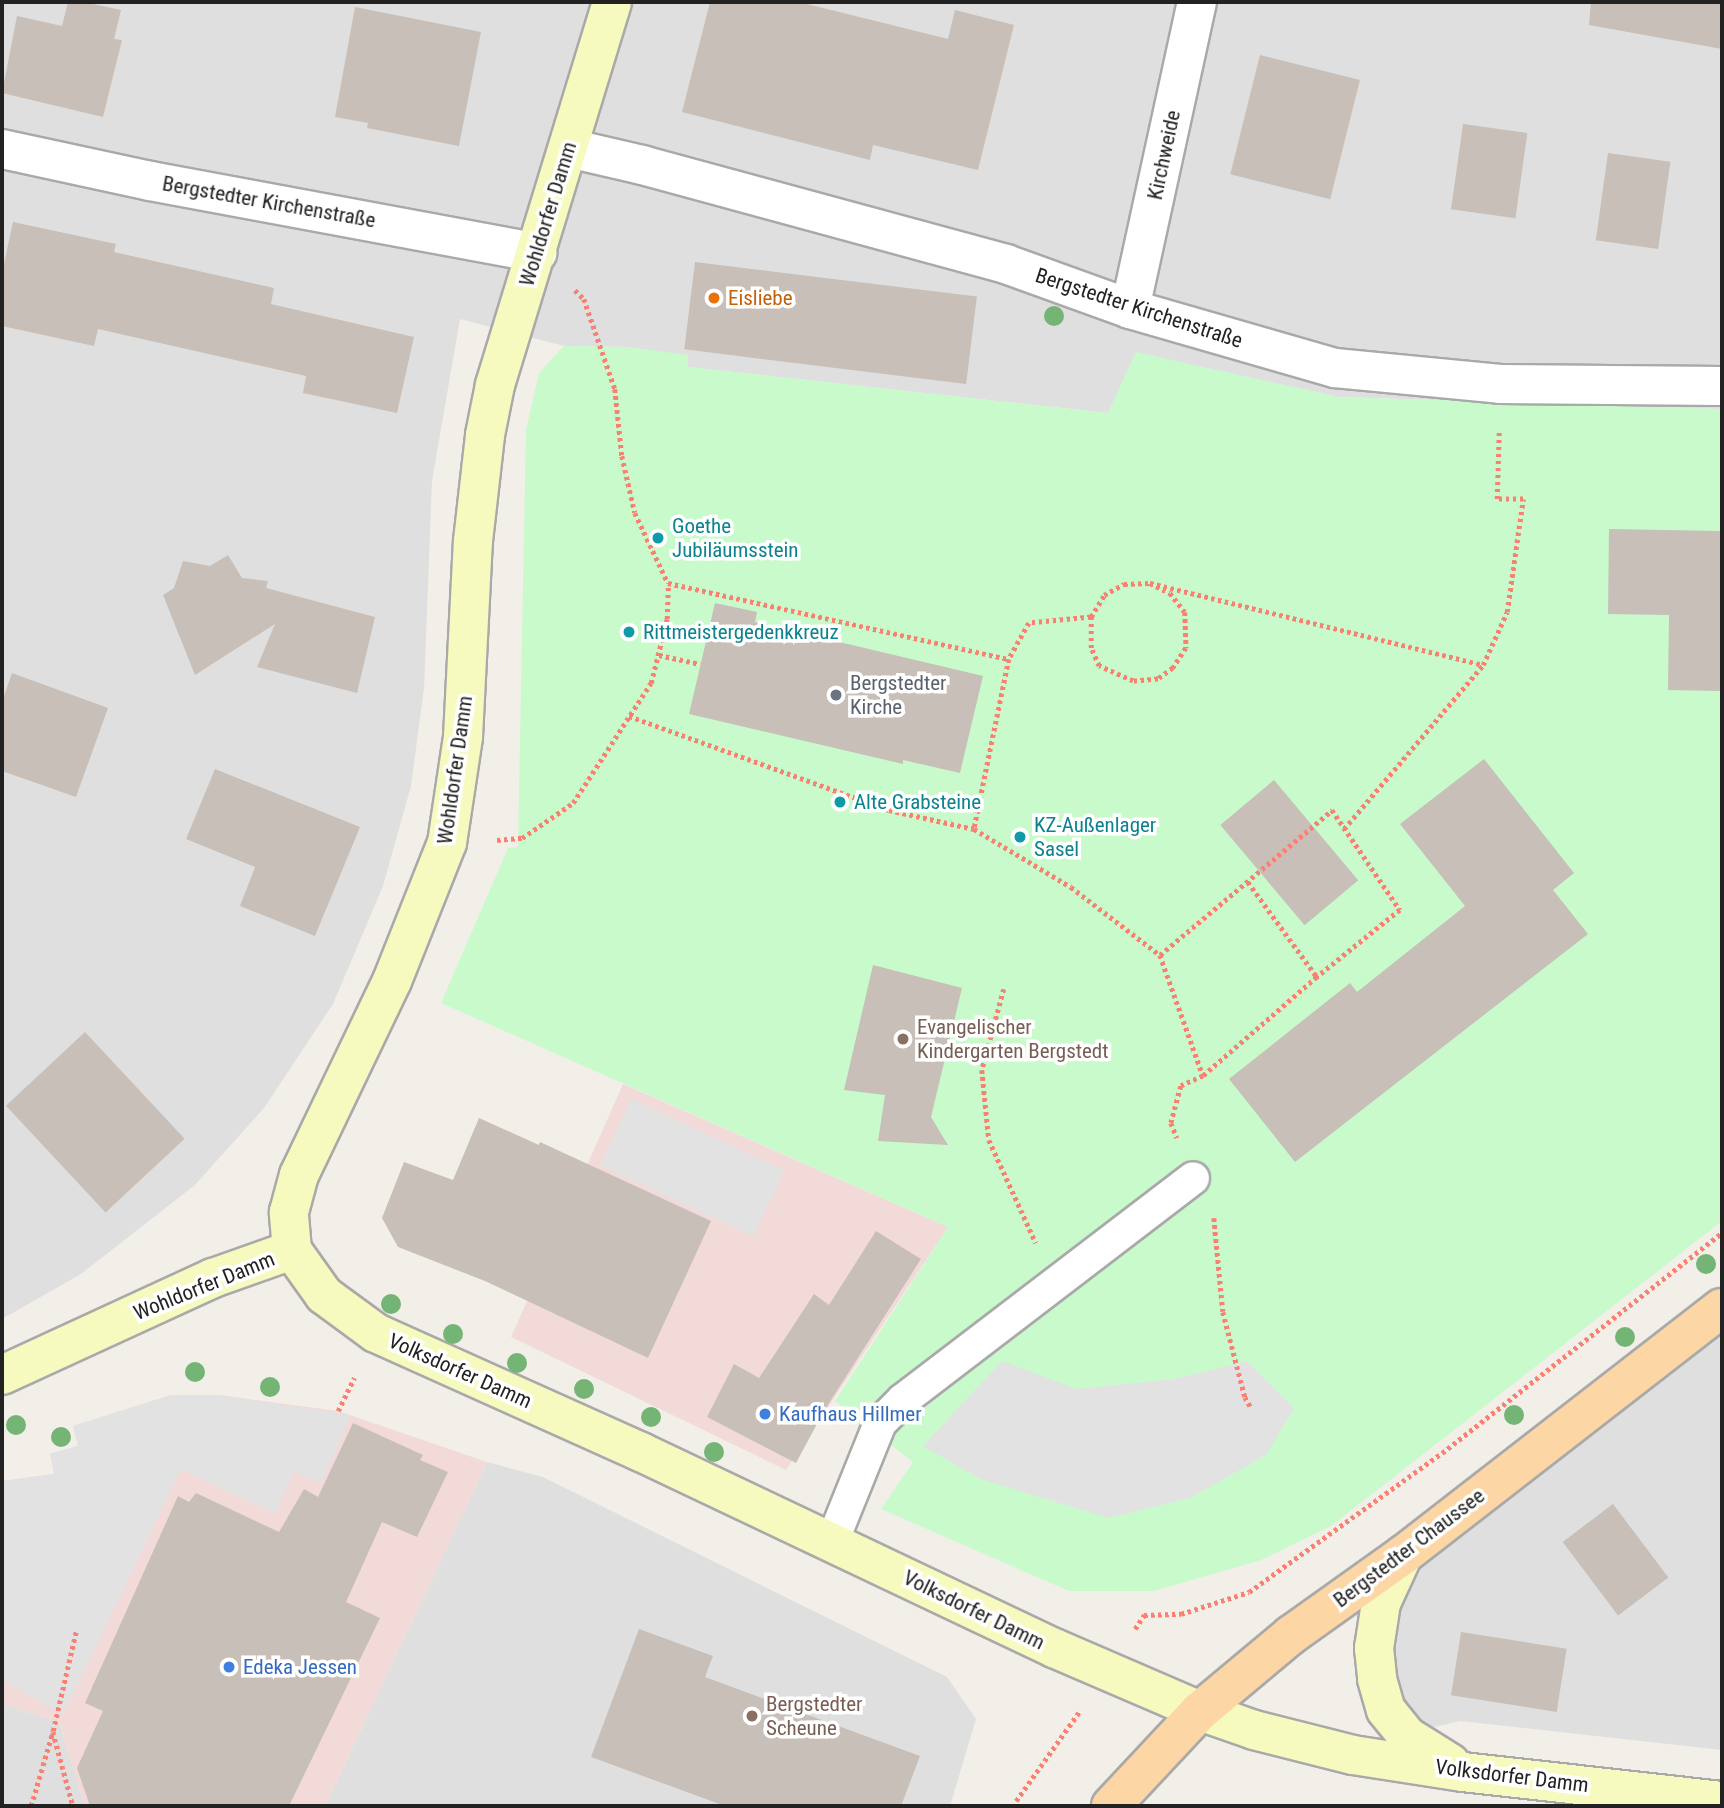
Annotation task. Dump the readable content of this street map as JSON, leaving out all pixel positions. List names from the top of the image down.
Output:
{
  "streets": {
    "main road": ["Bergstedter Chaussee"],
    "street": [
      "Kirchweide",
      "Bergstedter Kirchenstraße",
      "Wohldorfer Damm",
      "Volksdorfer Damm"
    ]
  },
  "crossings": [
    ["Kirchweide", "Bergstedter Kirchenstraße"],
    ["Bergstedter Kirchenstraße", "Wohldorfer Damm"],
    ["Wohldorfer Damm", "Volksdorfer Damm"],
    ["Volksdorfer Damm", "Bergstedter Chaussee"]
  ],
  "places": [
    "Eisliebe",
    "Goethe Jubiläumsstein",
    "Rittmeistergedenkkreuz",
    "Bergstedter Kirche",
    "Alte Grabsteine",
    "KZ-Außenlager Sasel",
    "Evangelischer Kindergarten Bergstedt",
    "Kaufhaus Hillmer",
    "Edeka Jessen",
    "Bergstedter Scheune"
  ]
}
